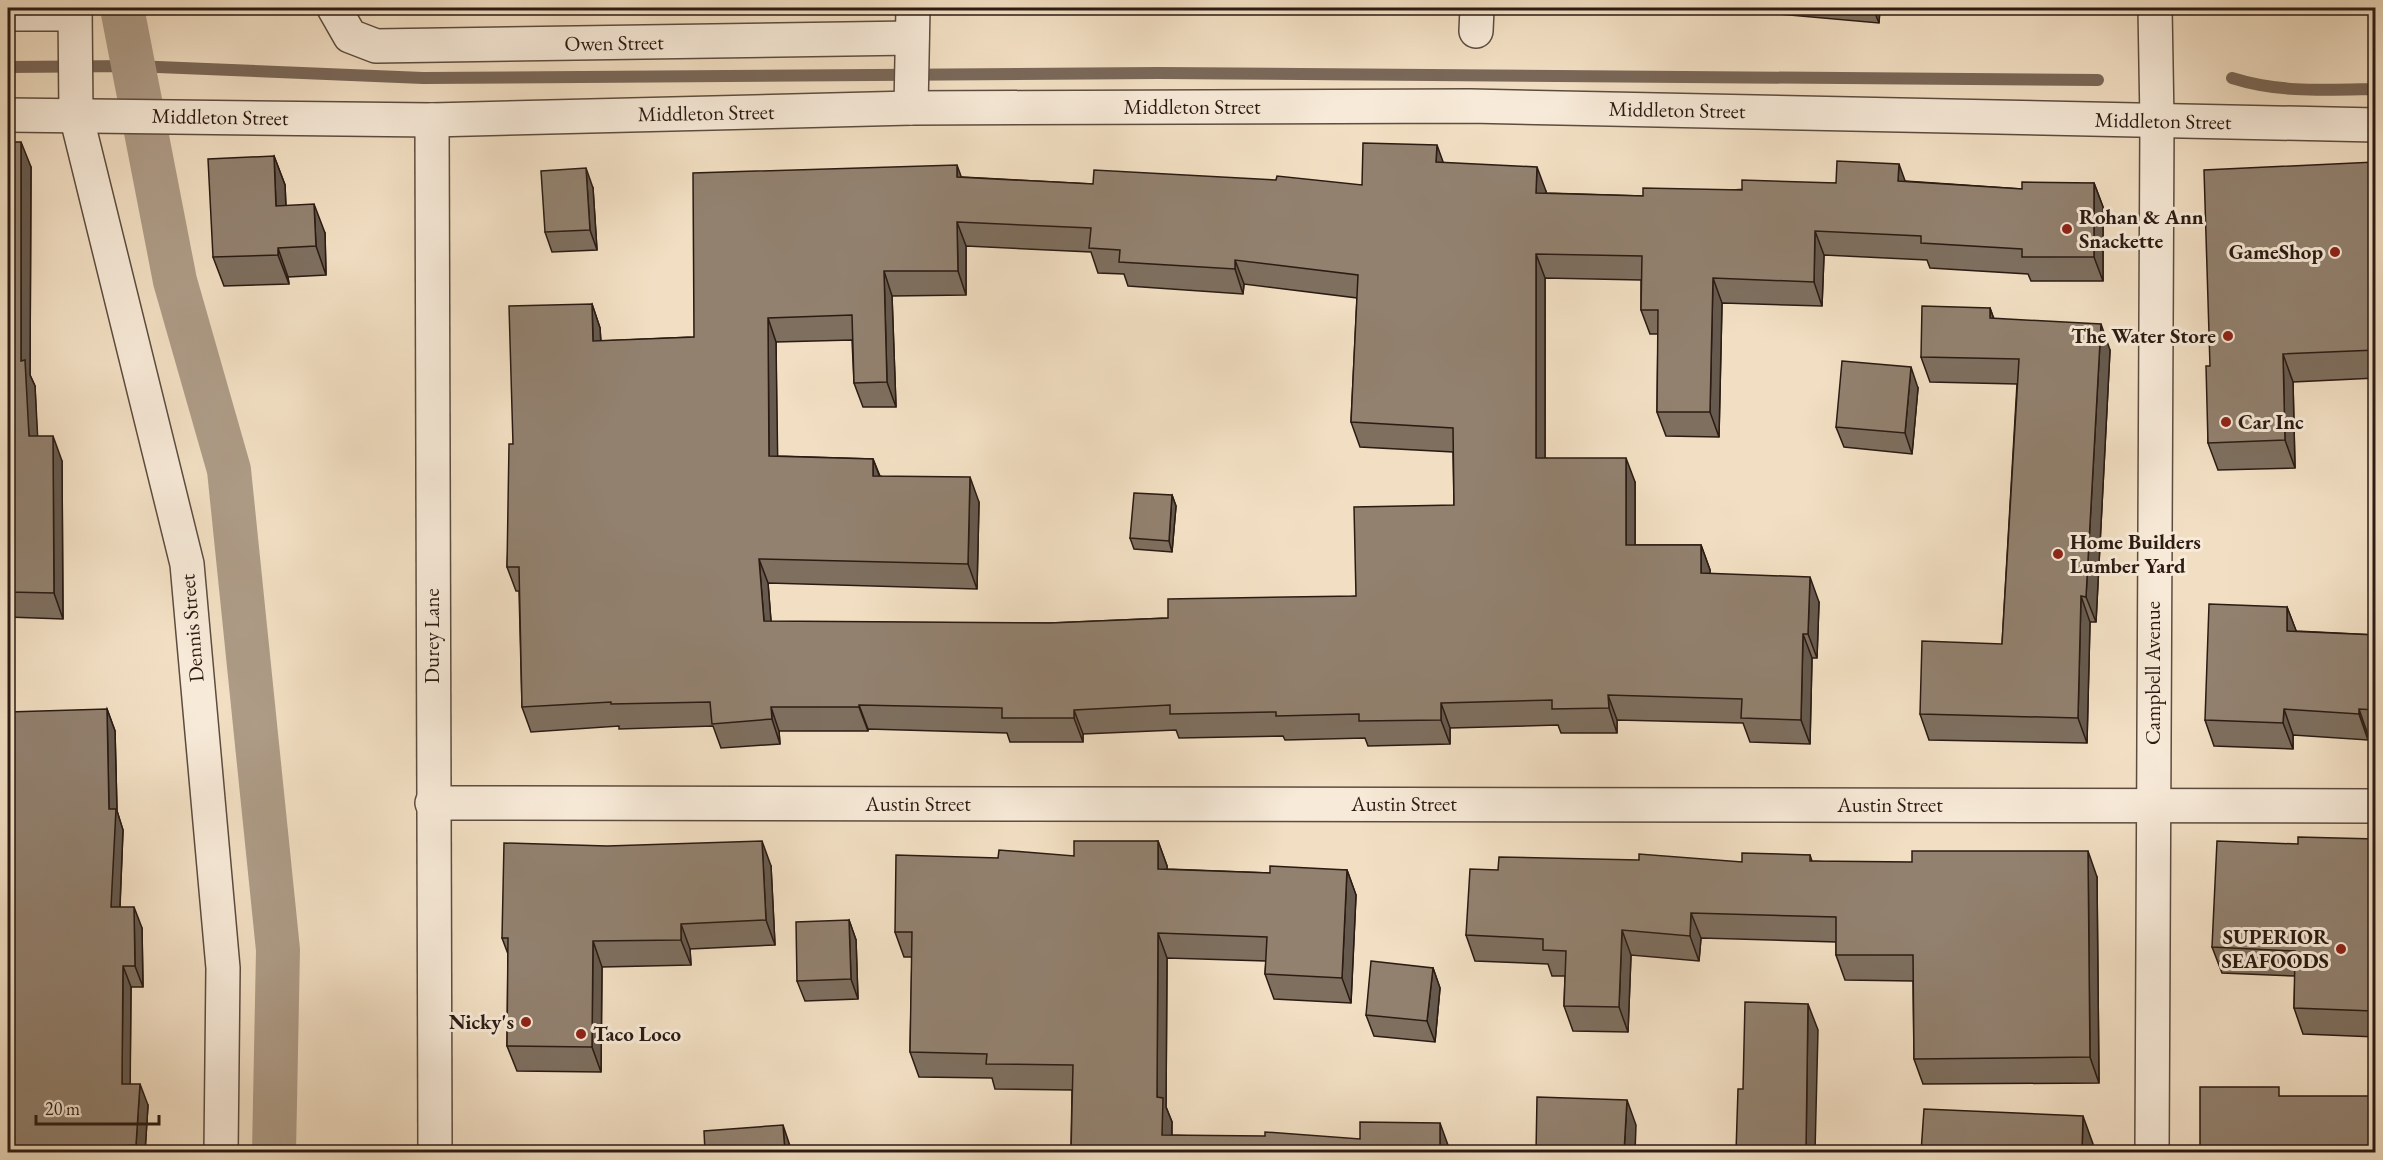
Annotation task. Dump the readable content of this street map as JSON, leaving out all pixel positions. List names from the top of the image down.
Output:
{
  "streets": {
    "street": [
      "Owen Street",
      "Middleton Street",
      "Dennis Street",
      "Durey Lane",
      "Campbell Avenue",
      "Austin Street"
    ]
  },
  "crossings": [
    ["Middleton Street", "Dennis Street"],
    ["Middleton Street", "Durey Lane"],
    ["Middleton Street", "Campbell Avenue"],
    ["Durey Lane", "Austin Street"],
    ["Campbell Avenue", "Austin Street"]
  ],
  "places": [
    "Rohan & Ann Snackette",
    "GameShop",
    "The Water Store",
    "Car Inc",
    "Home Builders Lumber Yard",
    "SUPERIOR SEAFOODS",
    "Nicky's",
    "Taco Loco"
  ],
  "scale_bar": "20 m"
}
